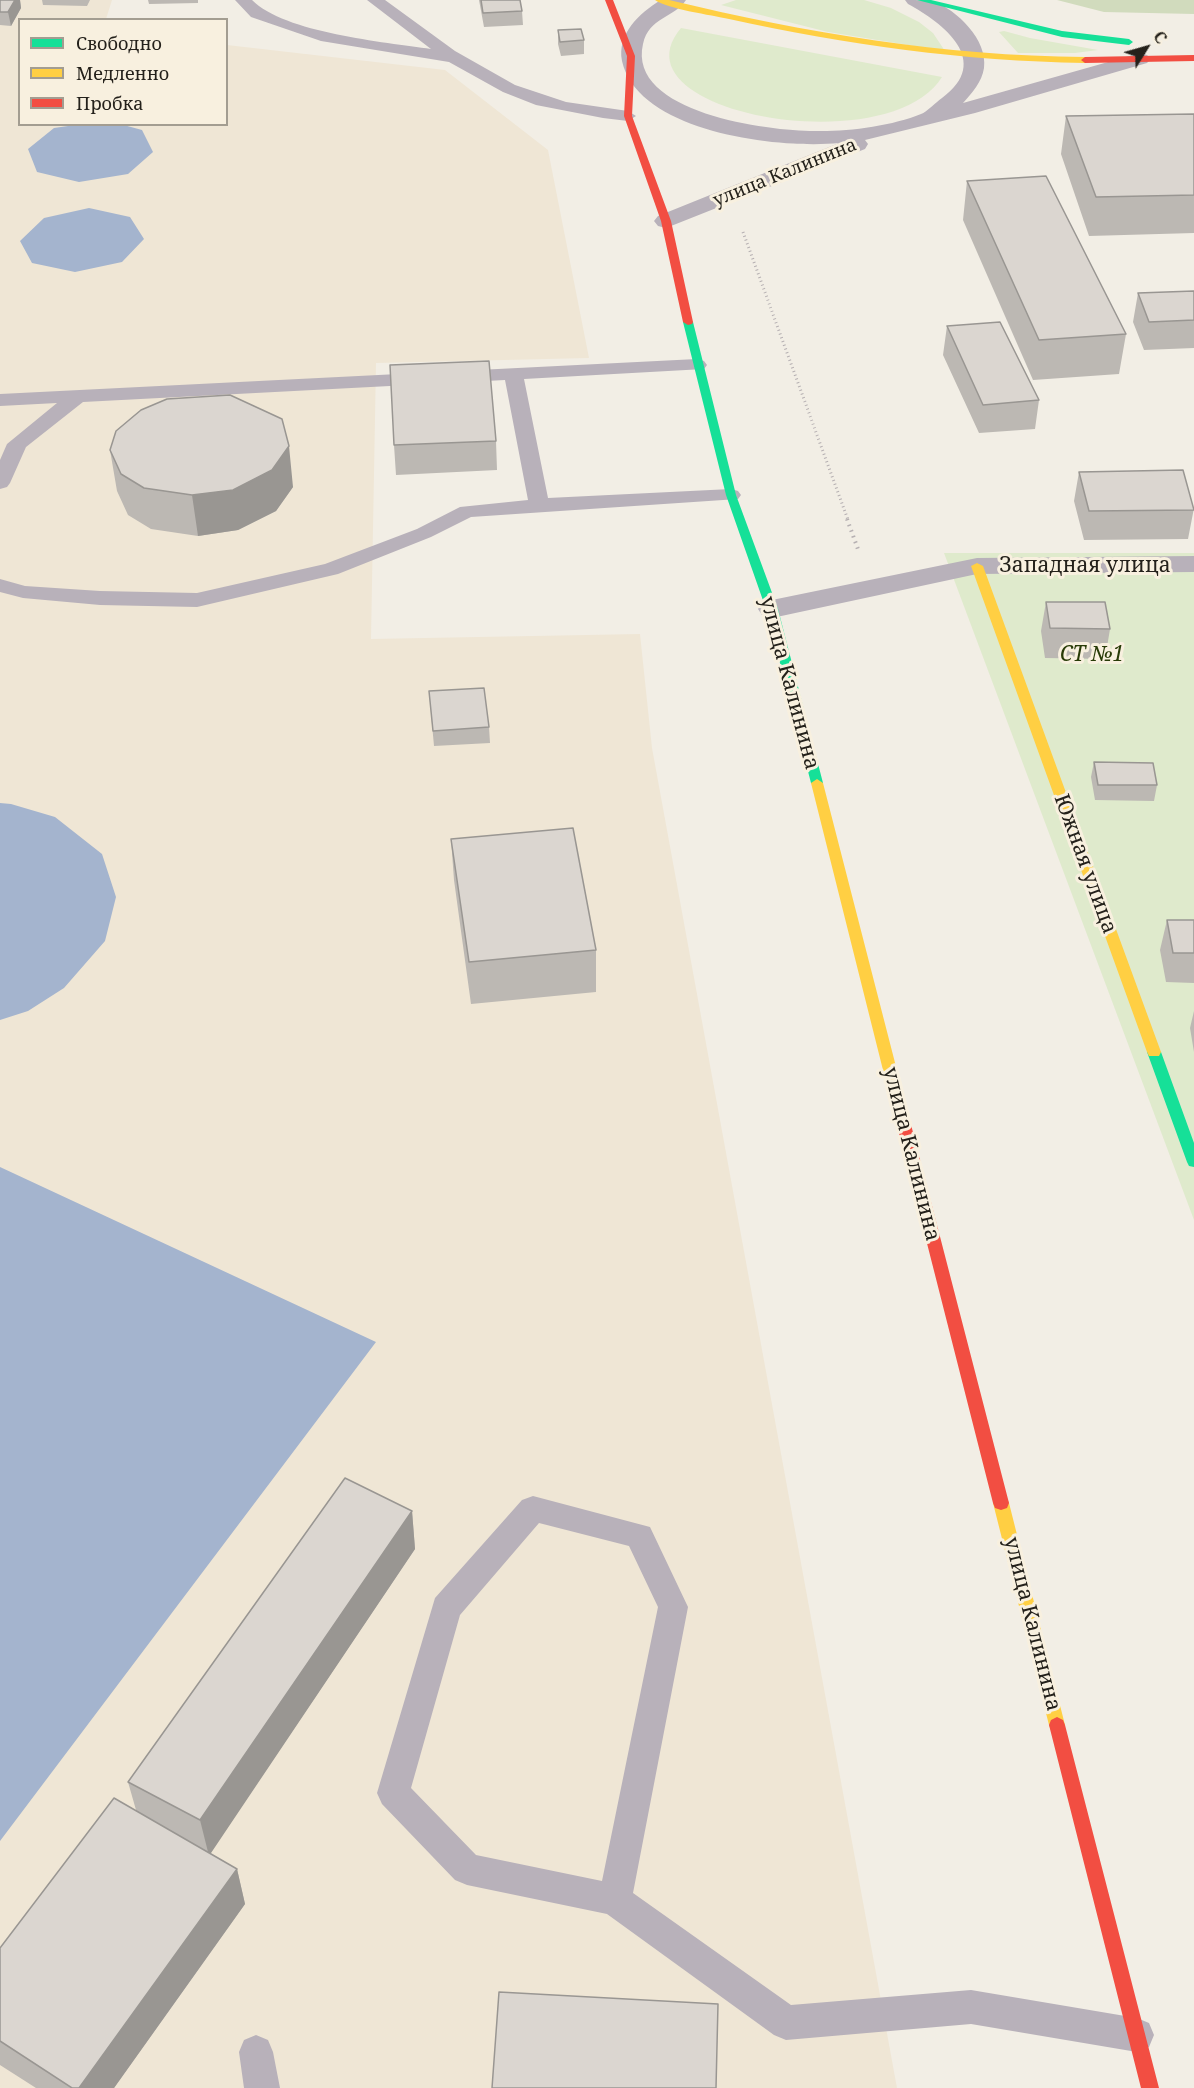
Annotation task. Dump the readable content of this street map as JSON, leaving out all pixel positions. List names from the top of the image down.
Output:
{
  "streets": {
    "main road": ["улица Калинина", "Южная улица"],
    "street": ["Западная улица"]
  },
  "crossings": [
    ["улица Калинина", "Западная улица"],
    ["Западная улица", "Южная улица"]
  ],
  "parks": ["СТ №1"],
  "legend": ["Свободно", "Медленно", "Пробка"],
  "north": "top right"
}
